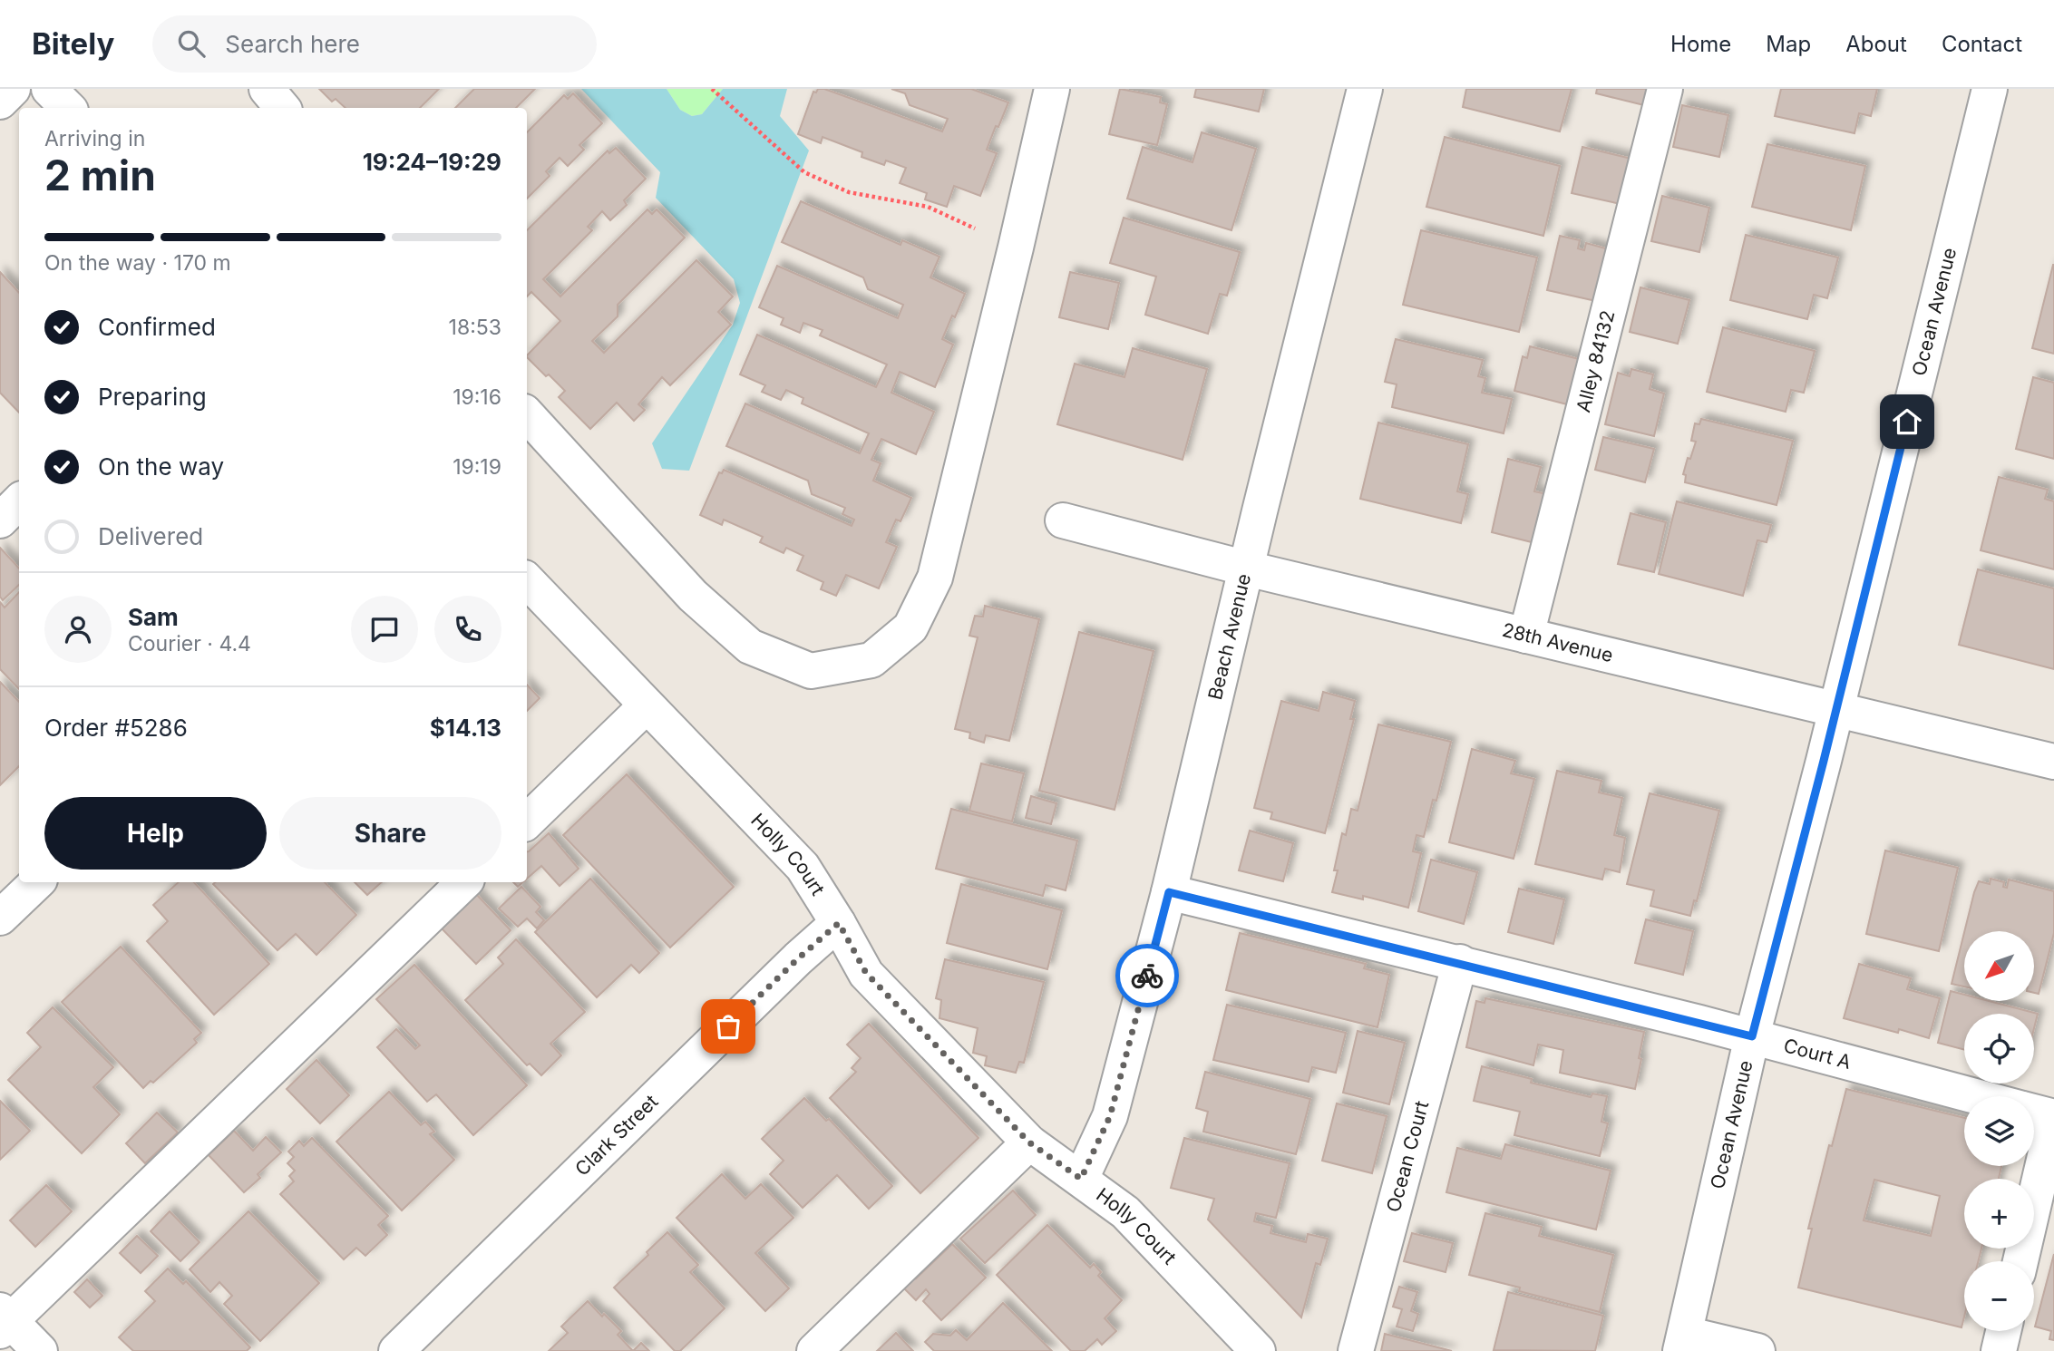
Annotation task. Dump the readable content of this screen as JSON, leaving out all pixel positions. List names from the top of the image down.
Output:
{
  "streets": {
    "street": [
      "Ocean Avenue",
      "Alley 84132",
      "Beach Avenue",
      "28th Avenue",
      "Holly Court",
      "Court A",
      "Clark Street",
      "Ocean Court"
    ]
  },
  "crossings": [
    ["Ocean Avenue", "28th Avenue"],
    ["Ocean Avenue", "Court A"],
    ["Alley 84132", "28th Avenue"],
    ["Beach Avenue", "28th Avenue"],
    ["Beach Avenue", "Holly Court"],
    ["Beach Avenue", "Court A"],
    ["Holly Court", "Clark Street"],
    ["Court A", "Ocean Court"]
  ],
  "north": "bottom left",
  "page": {
    "header": "Bitely",
    "search": "Search here",
    "nav": [
      "Home",
      "Map",
      "About",
      "Contact"
    ],
    "heading": ["2 min", "Arriving in", "19:24–19:29"],
    "panel": [
      "Sam",
      "Courier · 4.4",
      "Order #5286",
      "$14.13"
    ],
    "bar": "On the way · 170 m",
    "list": [
      ["Confirmed", "18:53"],
      ["Preparing", "19:16"],
      ["On the way", "19:19"],
      "Delivered"
    ],
    "buttons": ["Help", "Share"],
    "map_buttons": ["+", "−"]
  }
}
